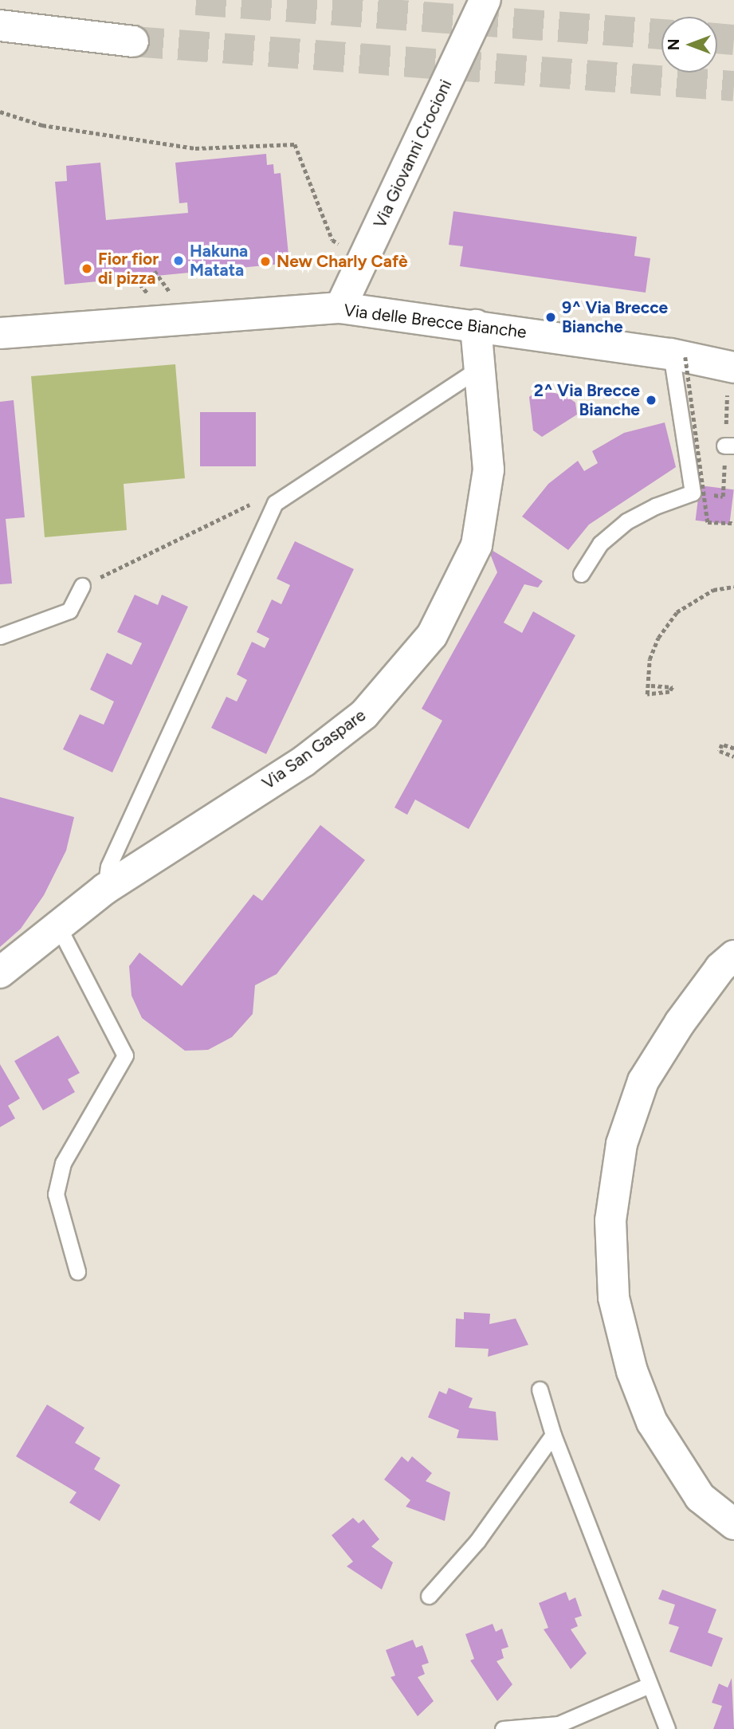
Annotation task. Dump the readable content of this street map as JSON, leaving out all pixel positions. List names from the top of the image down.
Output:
{
  "streets": {
    "main road": ["Via Giovanni Crocioni", "Via delle Brecce Bianche", "Via San Gaspare"]
  },
  "crossings": [
    ["Via Giovanni Crocioni", "Via delle Brecce Bianche"],
    ["Via delle Brecce Bianche", "Via San Gaspare"]
  ],
  "places": [
    "Hakuna Matata",
    "New Charly Cafè",
    "Fior fior di pizza",
    "9^ Via Brecce Bianche",
    "2^ Via Brecce Bianche"
  ],
  "north": "left"
}
